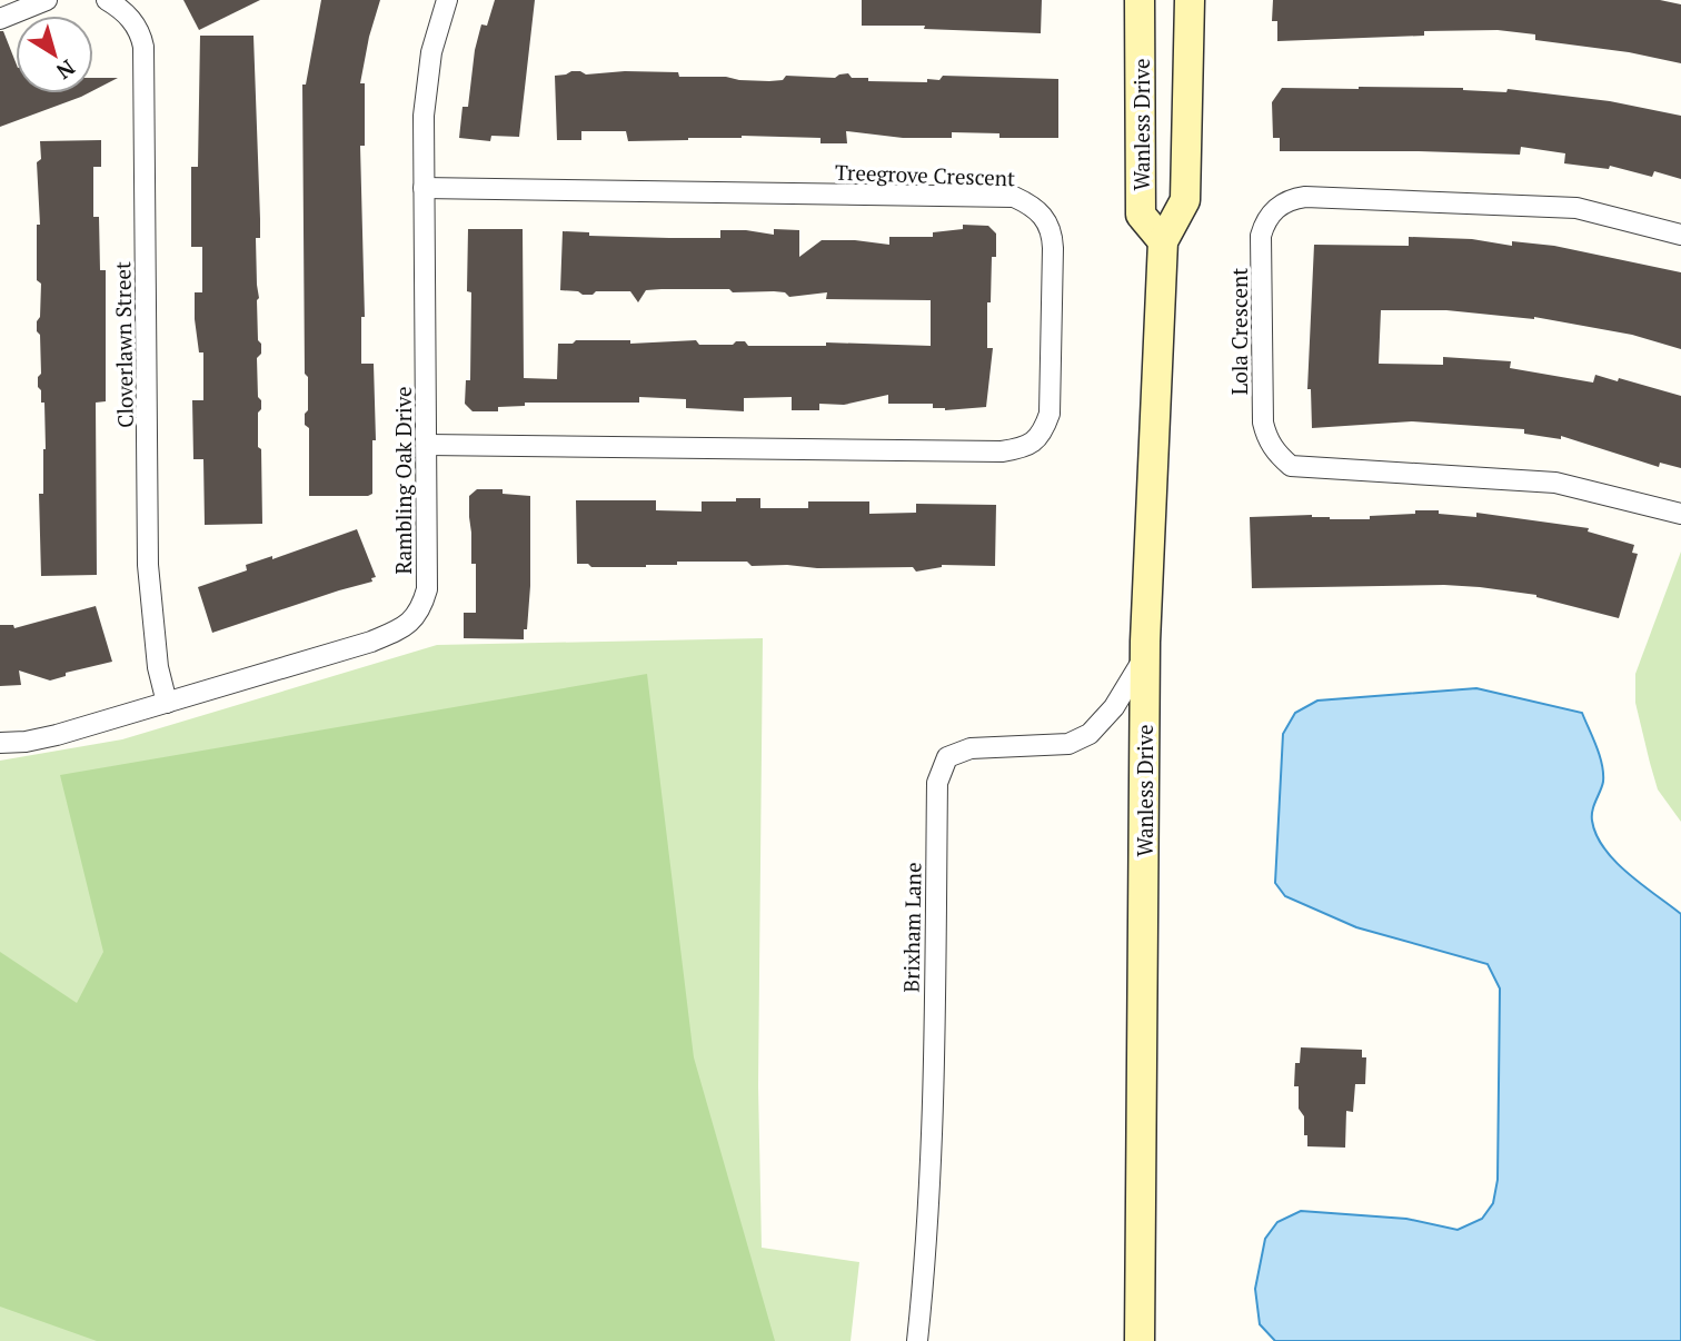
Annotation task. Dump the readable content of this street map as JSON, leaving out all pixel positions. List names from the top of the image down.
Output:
{
  "streets": {
    "main road": ["Wanless Drive"],
    "street": [
      "Treegrove Crescent",
      "Lola Crescent",
      "Cloverlawn Street",
      "Rambling Oak Drive",
      "Brixham Lane"
    ]
  },
  "crossings": [
    ["Wanless Drive", "Brixham Lane"],
    ["Treegrove Crescent", "Rambling Oak Drive"],
    ["Cloverlawn Street", "Rambling Oak Drive"]
  ],
  "north": "bottom right"
}
